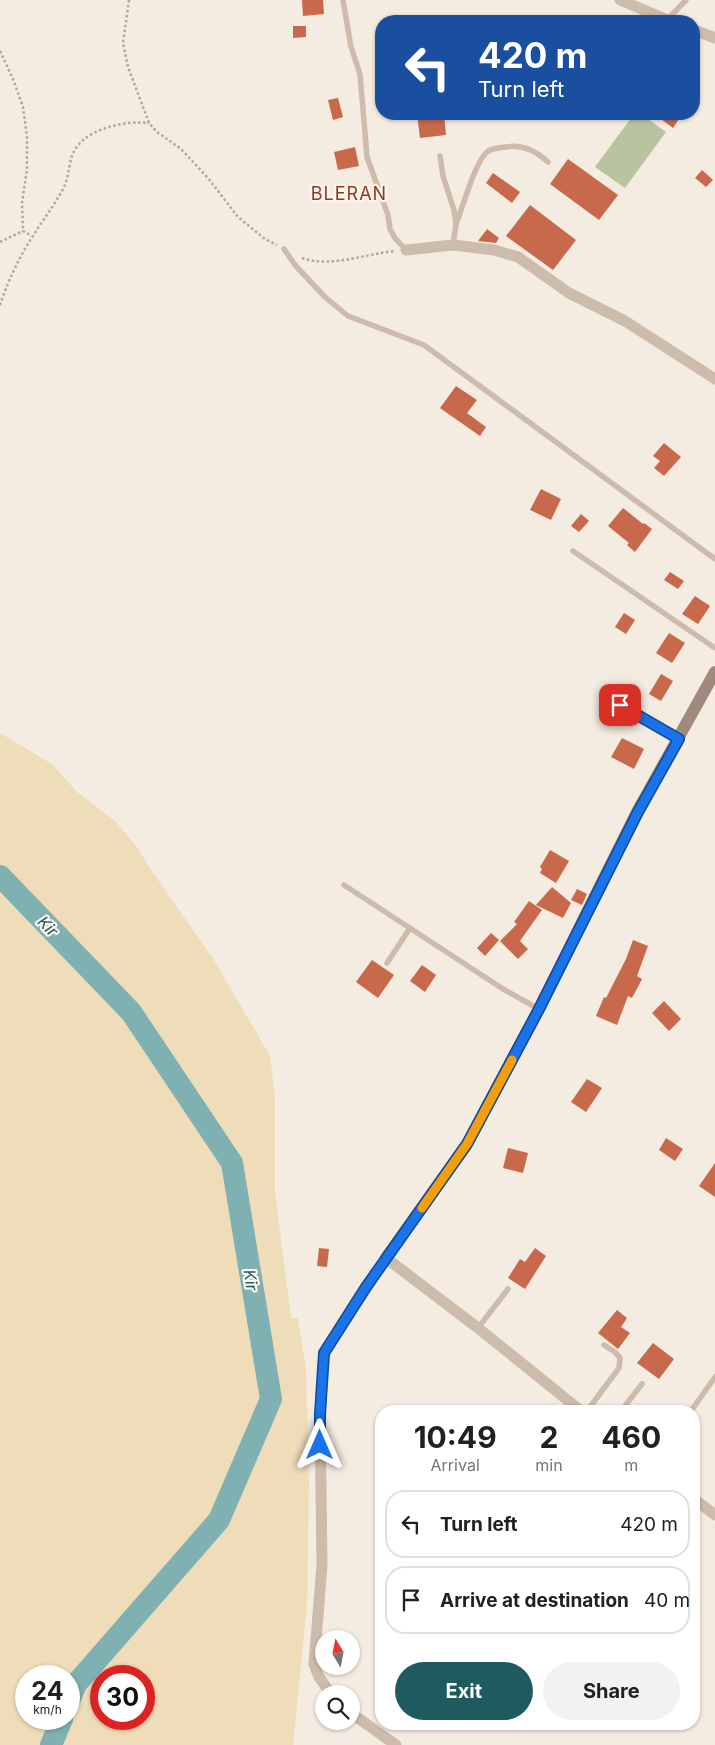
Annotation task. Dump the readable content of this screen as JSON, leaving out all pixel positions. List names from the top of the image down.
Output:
{
  "districts": ["BLERAN"],
  "water": ["Kir"],
  "north": "top",
  "page": {
    "turn": ["420 m", "Turn left"],
    "eta": [
      "10:49",
      "Arrival",
      "2",
      "min",
      "460",
      "m"
    ],
    "list": [
      {
        "name": "Turn left",
        "value": "420 m"
      },
      {
        "name": "Arrive at destination",
        "value": "40 m"
      }
    ],
    "buttons": ["Exit", "Share"],
    "speed": "24 km/h",
    "limit": "30"
  }
}
